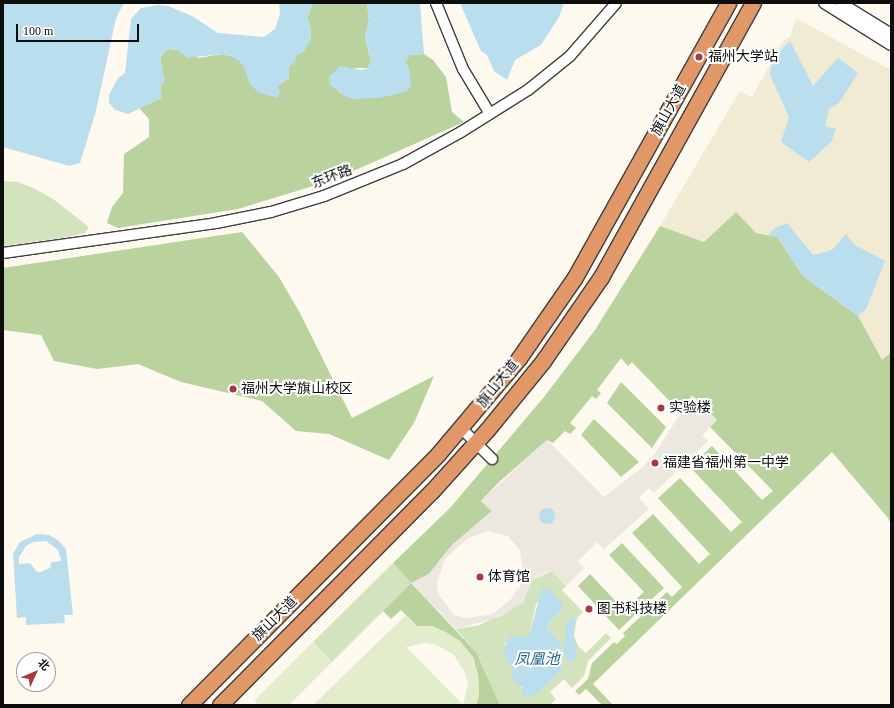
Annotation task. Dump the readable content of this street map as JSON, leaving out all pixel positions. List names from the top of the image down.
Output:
{
  "streets": {
    "highway": ["旗山大道"],
    "street": ["东环路"]
  },
  "water": ["凤凰池"],
  "places": [
    "福州大学站",
    "福州大学旗山校区",
    "实验楼",
    "福建省福州第一中学",
    "体育馆",
    "图书科技楼"
  ],
  "scale_bar": "100 m",
  "north": "top right"
}
